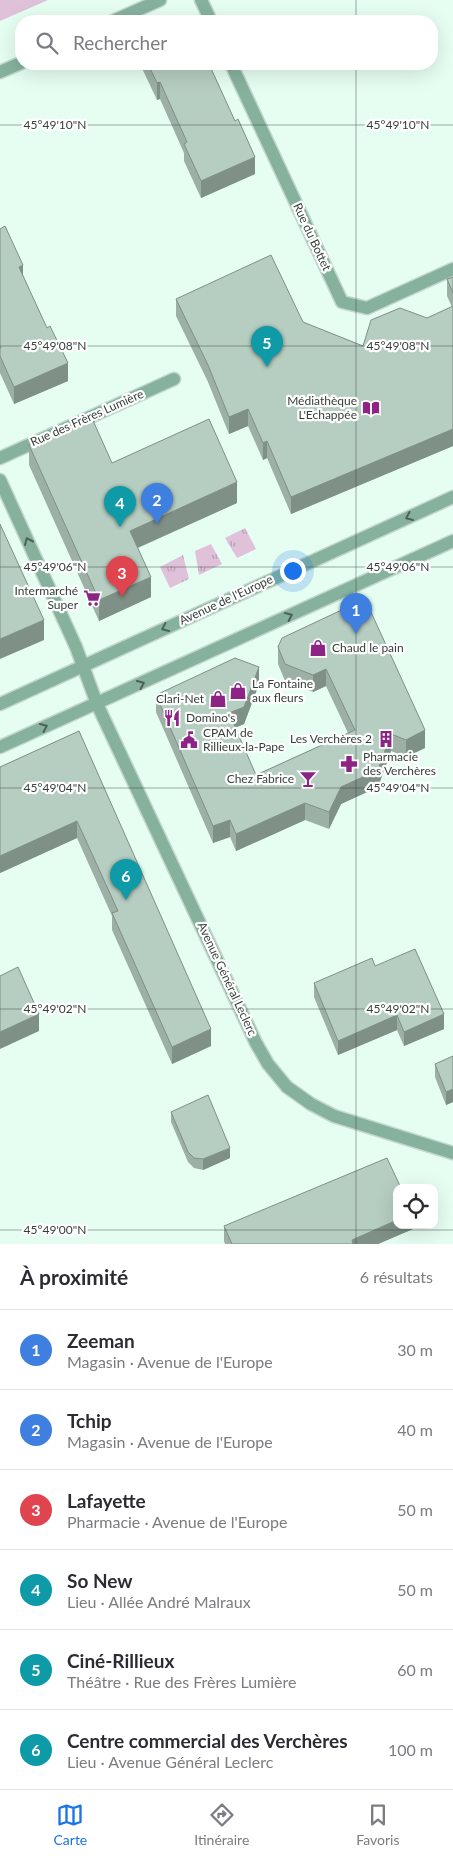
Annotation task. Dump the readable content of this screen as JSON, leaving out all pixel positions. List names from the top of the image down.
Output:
{
  "streets": {
    "street": [
      "Rue du Bottet",
      "Rue des Frères Lumière",
      "Avenue de l'Europe",
      "Avenue Général Leclerc"
    ]
  },
  "crossings": [
    ["Avenue de l'Europe", "Avenue Général Leclerc"]
  ],
  "places": {
    "library": ["Médiathèque L'Echappée"],
    "supermarket": ["Intermarché Super"],
    "shop": ["Chaud le pain", "La Fontaine aux fleurs", "Clari-Net"],
    "restaurant": ["Domino's"],
    "building": ["Les Verchères 2"],
    "public building": ["CPAM de Rillieux-la-Pape"],
    "pharmacy": ["Pharmacie des Verchères"],
    "bar": ["Chez Fabrice"]
  },
  "page": {
    "search": "Rechercher",
    "pins": [
      "5",
      "2",
      "4",
      "3",
      "1",
      "6"
    ],
    "heading": ["À proximité", "6 résultats"],
    "list": [
      {
        "mark": "1",
        "name": "Zeeman",
        "note": "Magasin · Avenue de l'Europe",
        "value": "30 m"
      },
      {
        "mark": "2",
        "name": "Tchip",
        "note": "Magasin · Avenue de l'Europe",
        "value": "40 m"
      },
      {
        "mark": "3",
        "name": "Lafayette",
        "note": "Pharmacie · Avenue de l'Europe",
        "value": "50 m"
      },
      {
        "mark": "4",
        "name": "So New",
        "note": "Lieu · Allée André Malraux",
        "value": "50 m"
      },
      {
        "mark": "5",
        "name": "Ciné-Rillieux",
        "note": "Théâtre · Rue des Frères Lumière",
        "value": "60 m"
      },
      {
        "mark": "6",
        "name": "Centre commercial des Verchères",
        "note": "Lieu · Avenue Général Leclerc",
        "value": "100 m"
      }
    ],
    "nav": ["Carte", "Itinéraire", "Favoris"]
  },
  "coordinates": [
    "45°49'10\"N",
    "45°49'08\"N",
    "45°49'06\"N",
    "45°49'04\"N",
    "45°49'02\"N",
    "45°49'00\"N"
  ]
}
